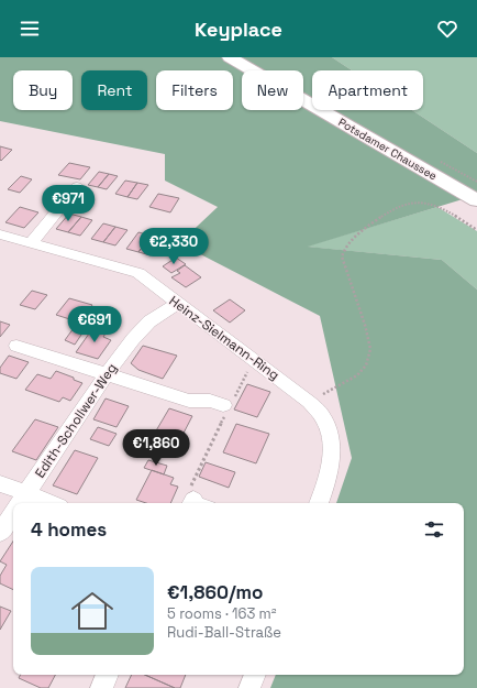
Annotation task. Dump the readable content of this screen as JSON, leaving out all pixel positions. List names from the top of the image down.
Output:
{
  "streets": {
    "main road": ["Potsdamer Chaussee"],
    "street": ["Heinz-Sielmann-Ring", "Edith-Schollwer-Weg"]
  },
  "crossings": [
    ["Heinz-Sielmann-Ring", "Edith-Schollwer-Weg"]
  ],
  "page": {
    "header": "Keyplace",
    "chip": [
      "Buy",
      "Rent",
      "Filters",
      "New",
      "Apartment"
    ],
    "price": [
      "€971",
      "€2,330",
      "€691",
      "€1,860"
    ],
    "heading": "4 homes",
    "list": [
      {
        "name": "€1,860/mo",
        "note": "5 rooms · 163 m² · Rudi-Ball-Straße"
      }
    ]
  }
}
